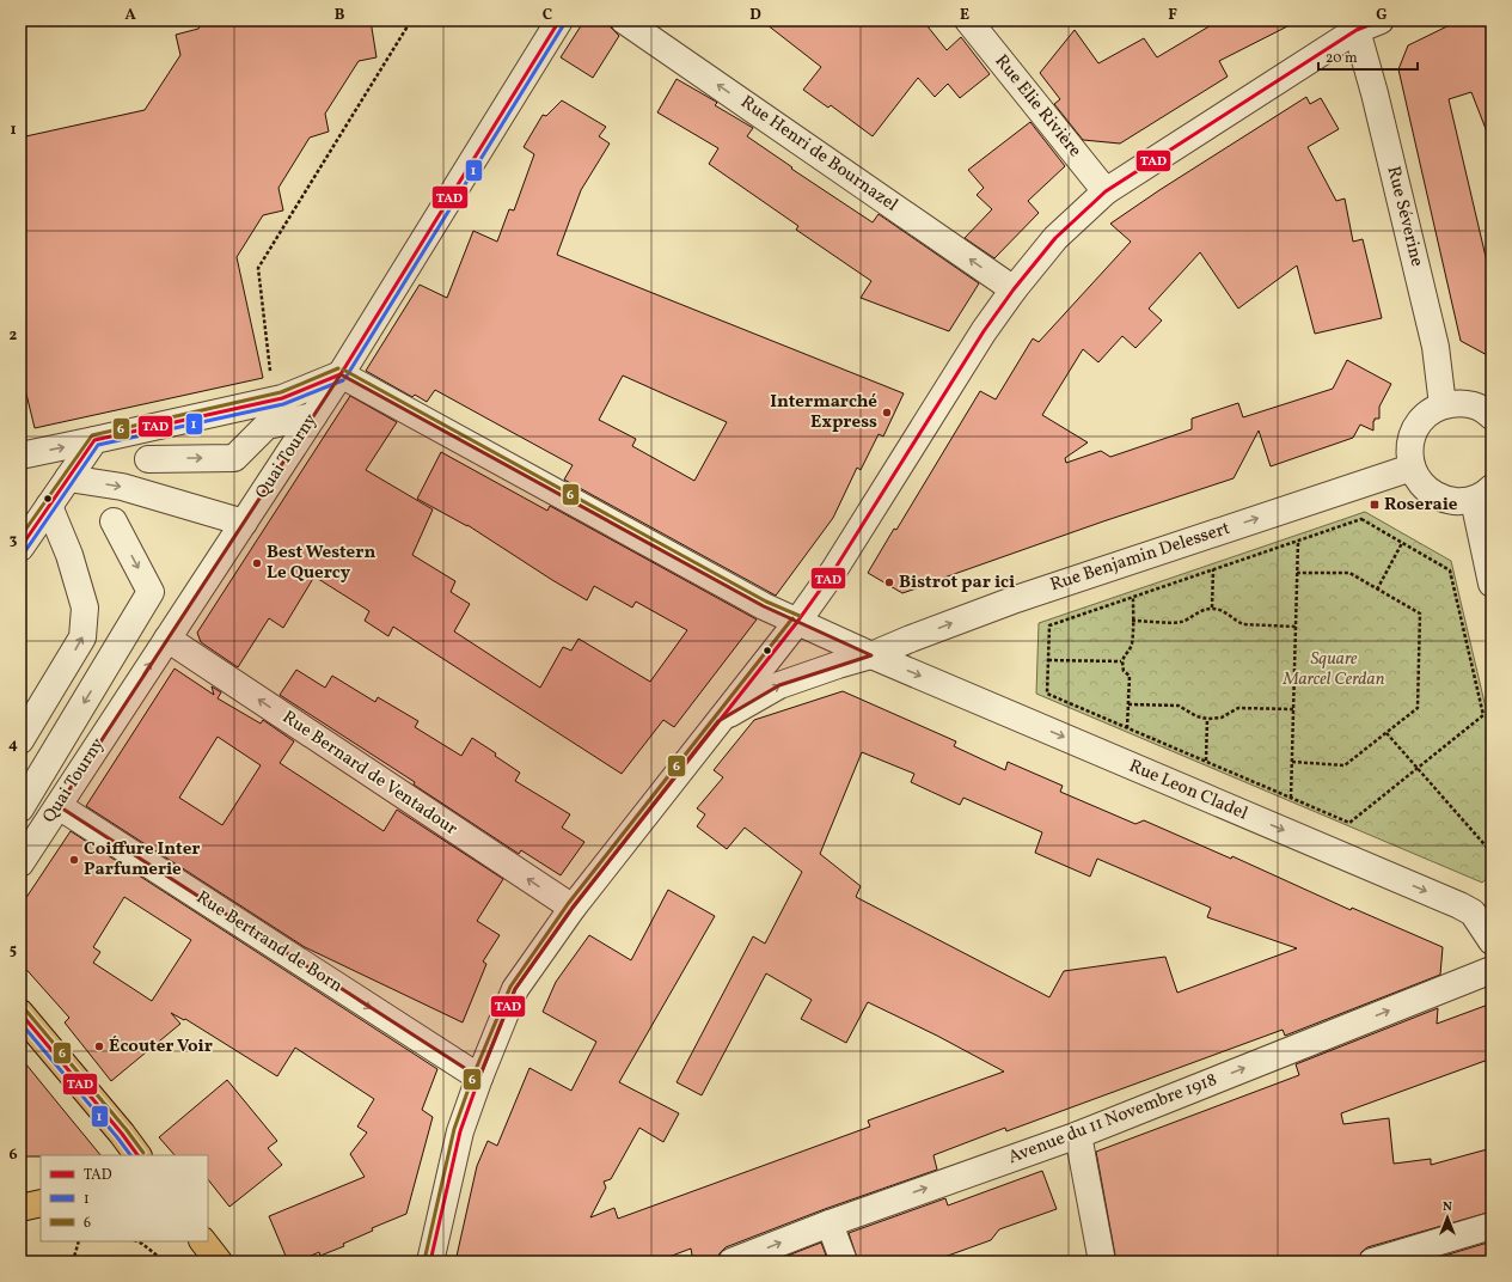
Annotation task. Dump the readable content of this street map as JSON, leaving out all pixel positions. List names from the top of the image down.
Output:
{
  "streets": {
    "street": [
      "Rue Elie Rivière",
      "Rue Henri de Bournazel",
      "Rue Séverine",
      "Quai Tourny",
      "Rue Benjamin Delessert",
      "Rue Bernard de Ventadour",
      "Rue Leon Cladel",
      "Rue Bertrand de Born",
      "Avenue du 11 Novembre 1918"
    ]
  },
  "crossings": [
    ["Quai Tourny", "Rue Bernard de Ventadour"],
    ["Quai Tourny", "Rue Leon Cladel"],
    ["Quai Tourny", "Rue Bertrand de Born"],
    ["Rue Benjamin Delessert", "Rue Leon Cladel"]
  ],
  "one_way": [
    "Rue Henri de Bournazel",
    "Rue Benjamin Delessert",
    "Rue Bernard de Ventadour",
    "Rue Leon Cladel",
    "Rue Bertrand de Born",
    "Avenue du 11 Novembre 1918"
  ],
  "parks": ["Square Marcel Cerdan"],
  "places": {
    "other": [
      "Intermarché Express",
      "Best Western Le Quercy",
      "Bistrot par ici",
      "Coiffure Inter Parfumerie",
      "Écouter Voir"
    ],
    "transit": ["Roseraie"]
  },
  "lines": ["transit line TAD", "transit line 1", "transit line 6"],
  "legend": ["TAD", "1", "6"],
  "scale_bar": "20 m",
  "north": "top",
  "grid": {
    "columns": [
      "A",
      "B",
      "C",
      "D",
      "E",
      "F",
      "G"
    ],
    "rows": [
      "1",
      "2",
      "3",
      "4",
      "5",
      "6"
    ]
  }
}
